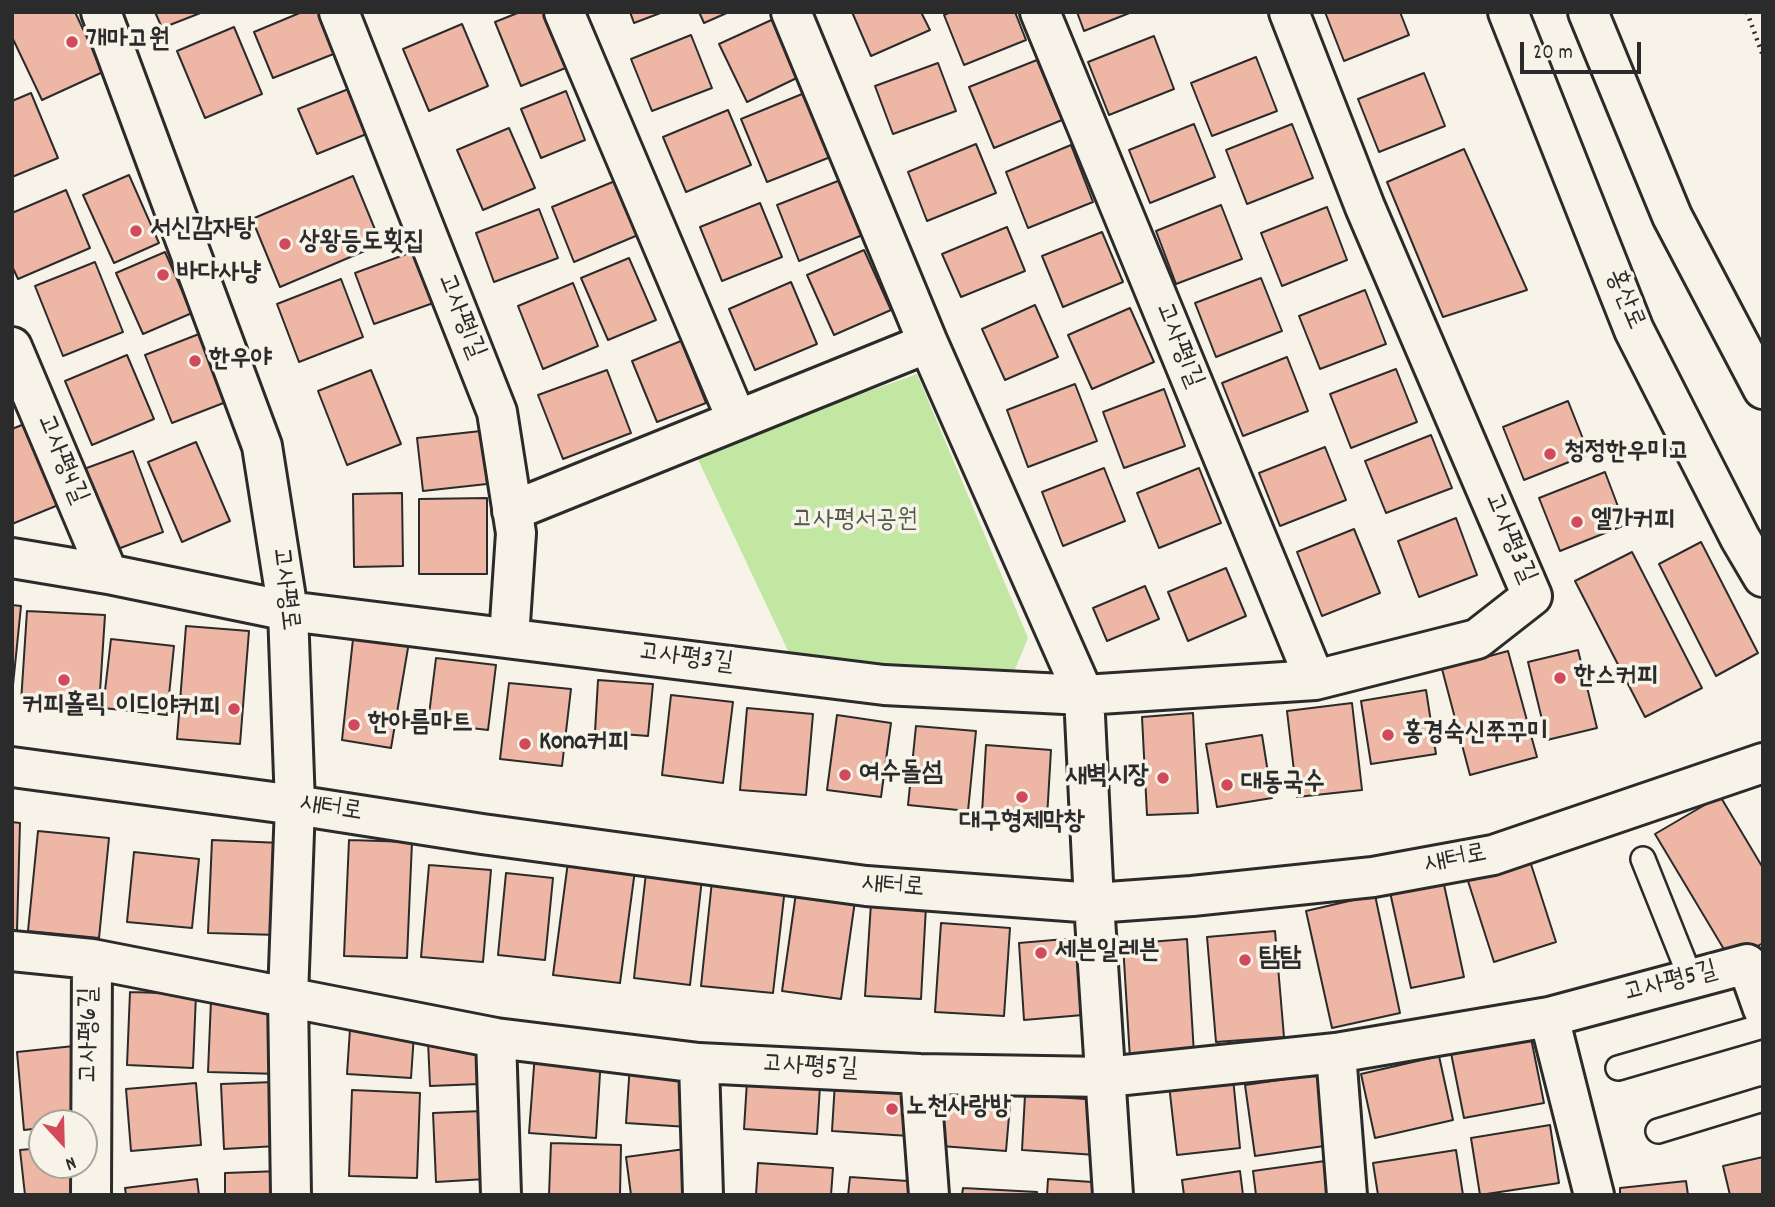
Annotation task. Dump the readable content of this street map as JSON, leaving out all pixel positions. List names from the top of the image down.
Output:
{
  "streets": {
    "street": [
      "홍산로",
      "고사평1길",
      "고사평4길",
      "고사평3길",
      "고사평로",
      "새터로",
      "고사평5길",
      "고사평6길"
    ]
  },
  "crossings": [
    ["고사평1길", "고사평3길"],
    ["고사평3길", "고사평로"],
    ["고사평로", "새터로"],
    ["고사평로", "고사평5길"],
    ["고사평로", "고사평6길"],
    ["고사평5길", "고사평6길"]
  ],
  "parks": ["고사평서공원"],
  "places": [
    "개마고원",
    "서신감자탕",
    "상왕등도횟집",
    "바다사냥",
    "한우야",
    "청정한우미고",
    "엘가커피",
    "한스커피",
    "커피홀릭",
    "이디야커피",
    "한아름마트",
    "홍경숙신쭈꾸미",
    "Kona커피",
    "여수돌섬",
    "새벽시장",
    "대동국수",
    "대구형제막창",
    "세븐일레븐",
    "탐탐",
    "노천사랑방"
  ],
  "scale_bar": "20 m",
  "north": "bottom"
}
